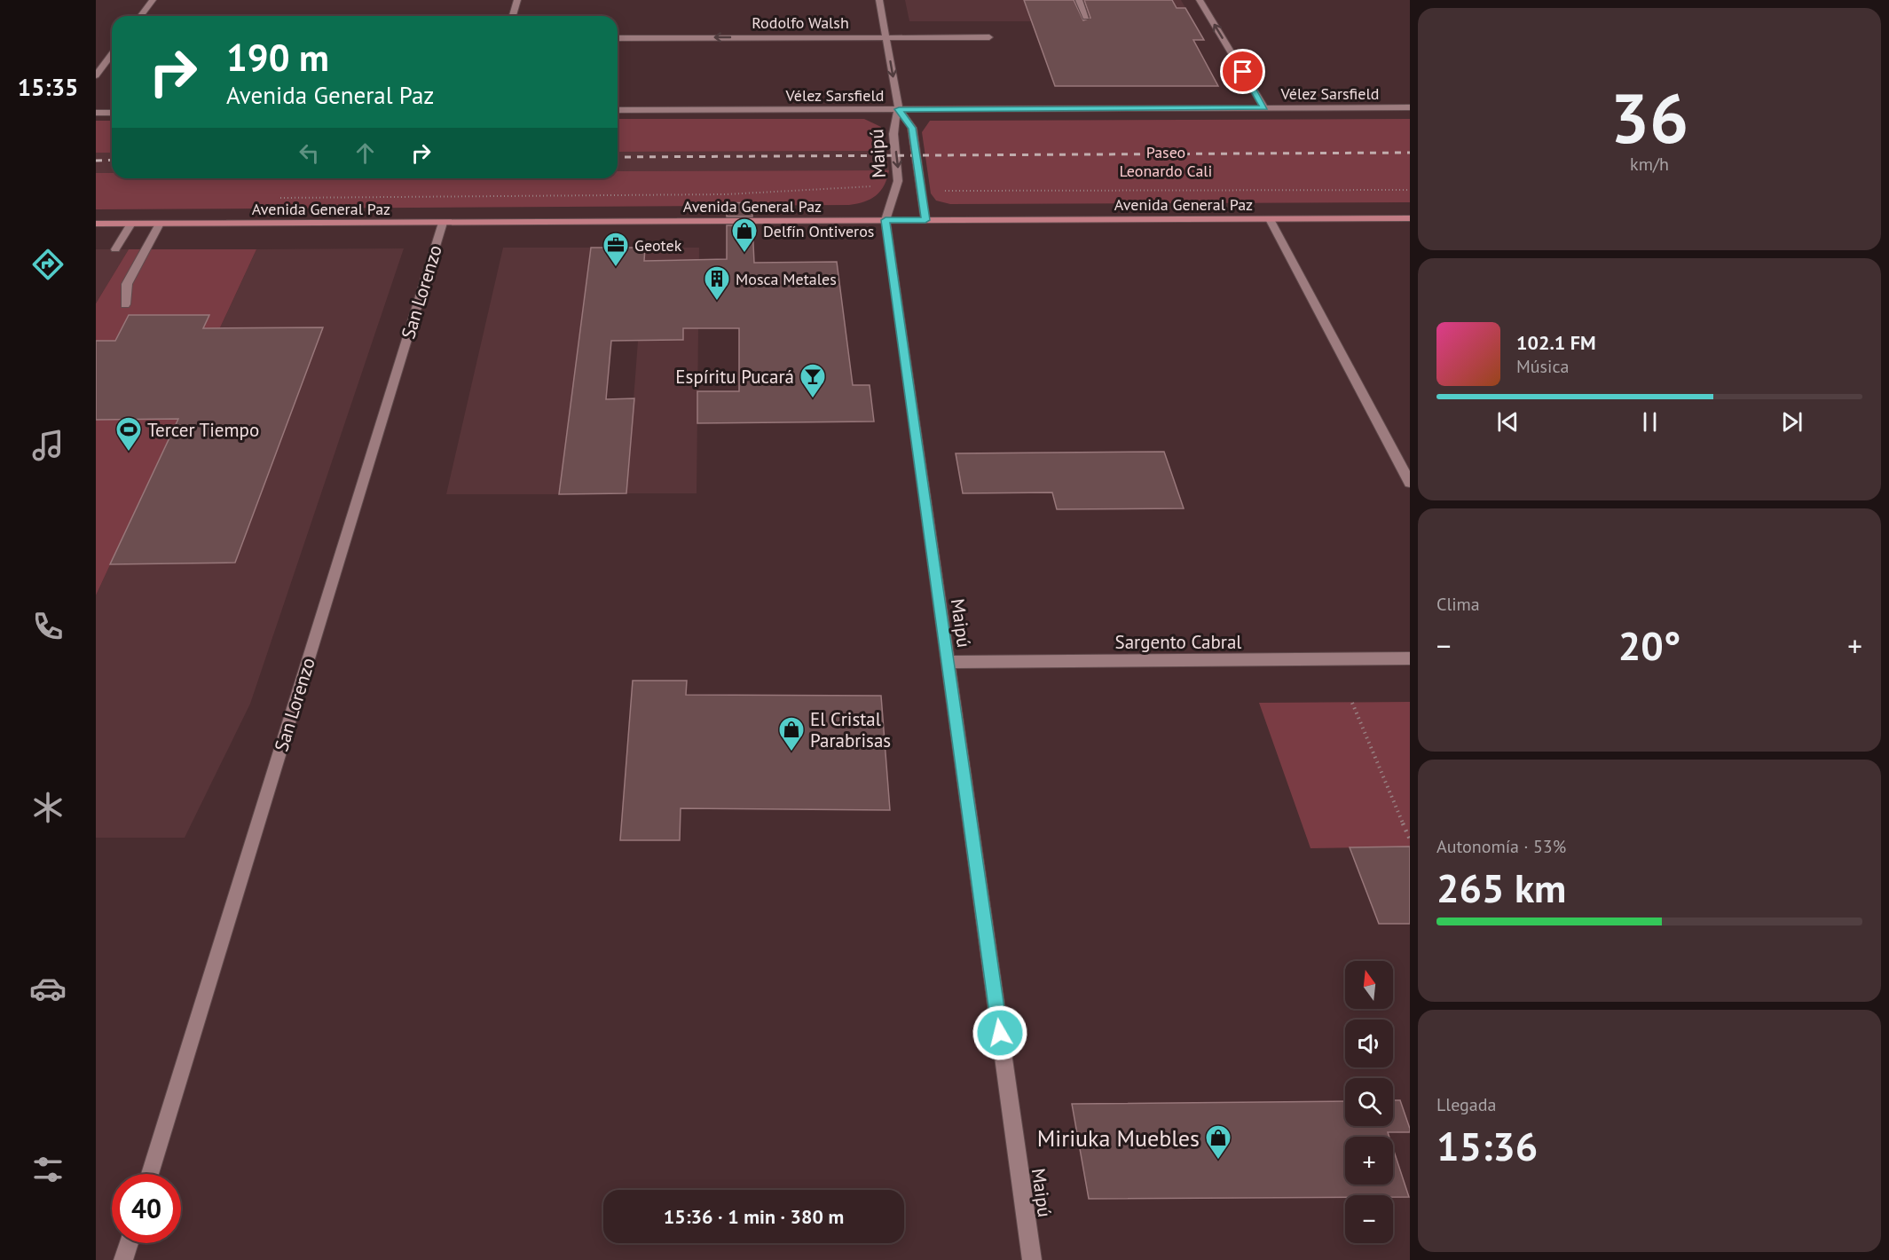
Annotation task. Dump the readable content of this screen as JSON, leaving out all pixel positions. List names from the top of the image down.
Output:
{
  "streets": {
    "main road": ["Avenida General Paz"],
    "street": [
      "Rodolfo Walsh",
      "Vélez Sarsfield",
      "Maipú",
      "San Lorenzo",
      "Sargento Cabral"
    ]
  },
  "crossings": [
    ["Vélez Sarsfield", "Maipú"],
    ["Maipú", "Avenida General Paz"],
    ["Maipú", "Sargento Cabral"],
    ["Avenida General Paz", "San Lorenzo"]
  ],
  "one_way": ["Rodolfo Walsh"],
  "parks": ["Paseo Leonardo Cali"],
  "places": {
    "shop": ["Delfín Ontiveros", "El Cristal Parabrisas", "Miriuka Muebles"],
    "office": ["Geotek"],
    "building": ["Mosca Metales"],
    "bar": ["Espíritu Pucará"],
    "sports": ["Tercer Tiempo"]
  },
  "north": "top",
  "page": {
    "tabs": "15:35",
    "tile": [
      ["36", "km/h"],
      "Clima",
      ["Autonomía · 53%", "265 km"],
      ["Llegada", "15:36"]
    ],
    "turn": ["190 m", "Avenida General Paz"],
    "song": ["102.1 FM", "Música"],
    "heat": ["−", "20°", "+"],
    "map_buttons": ["+", "−"],
    "limit": "40",
    "trip": "15:36 · 1 min · 380 m"
  }
}
